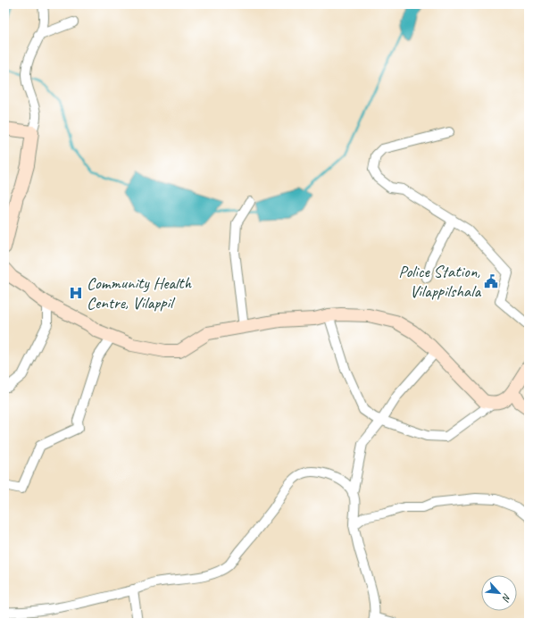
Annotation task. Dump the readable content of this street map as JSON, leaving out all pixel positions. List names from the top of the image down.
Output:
{
  "places": {
    "public building": ["Police Station, Vilappilshala"],
    "hospital": ["Community Health Centre, Vilappil"]
  },
  "north": "bottom right"
}
